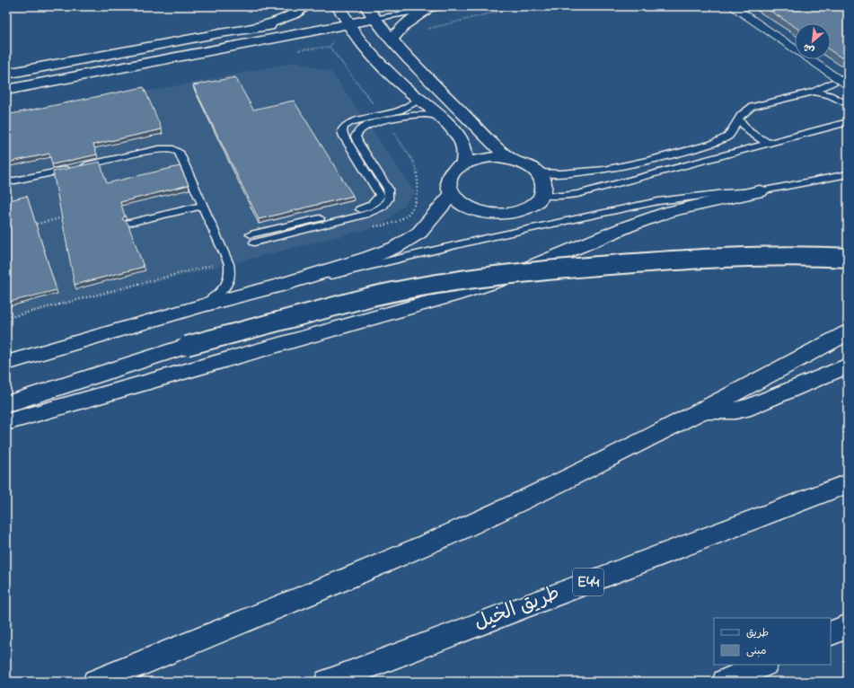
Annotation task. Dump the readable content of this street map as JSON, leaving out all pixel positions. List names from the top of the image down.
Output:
{
  "streets": {
    "main road": ["E44", "طريق الخيل"]
  },
  "legend": ["طريق", "مبنى"],
  "north": "bottom left"
}
